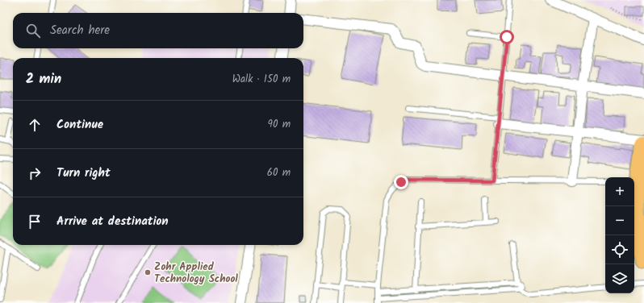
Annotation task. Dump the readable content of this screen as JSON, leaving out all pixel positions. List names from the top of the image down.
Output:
{
  "places": ["Zohr Applied Technology School"],
  "page": {
    "search": "Search here",
    "heading": ["2 min", "Walk · 150 m"],
    "list": [
      ["Continue", "90 m"],
      ["Turn right", "60 m"],
      "Arrive at destination"
    ],
    "map_buttons": ["+", "−"]
  }
}
